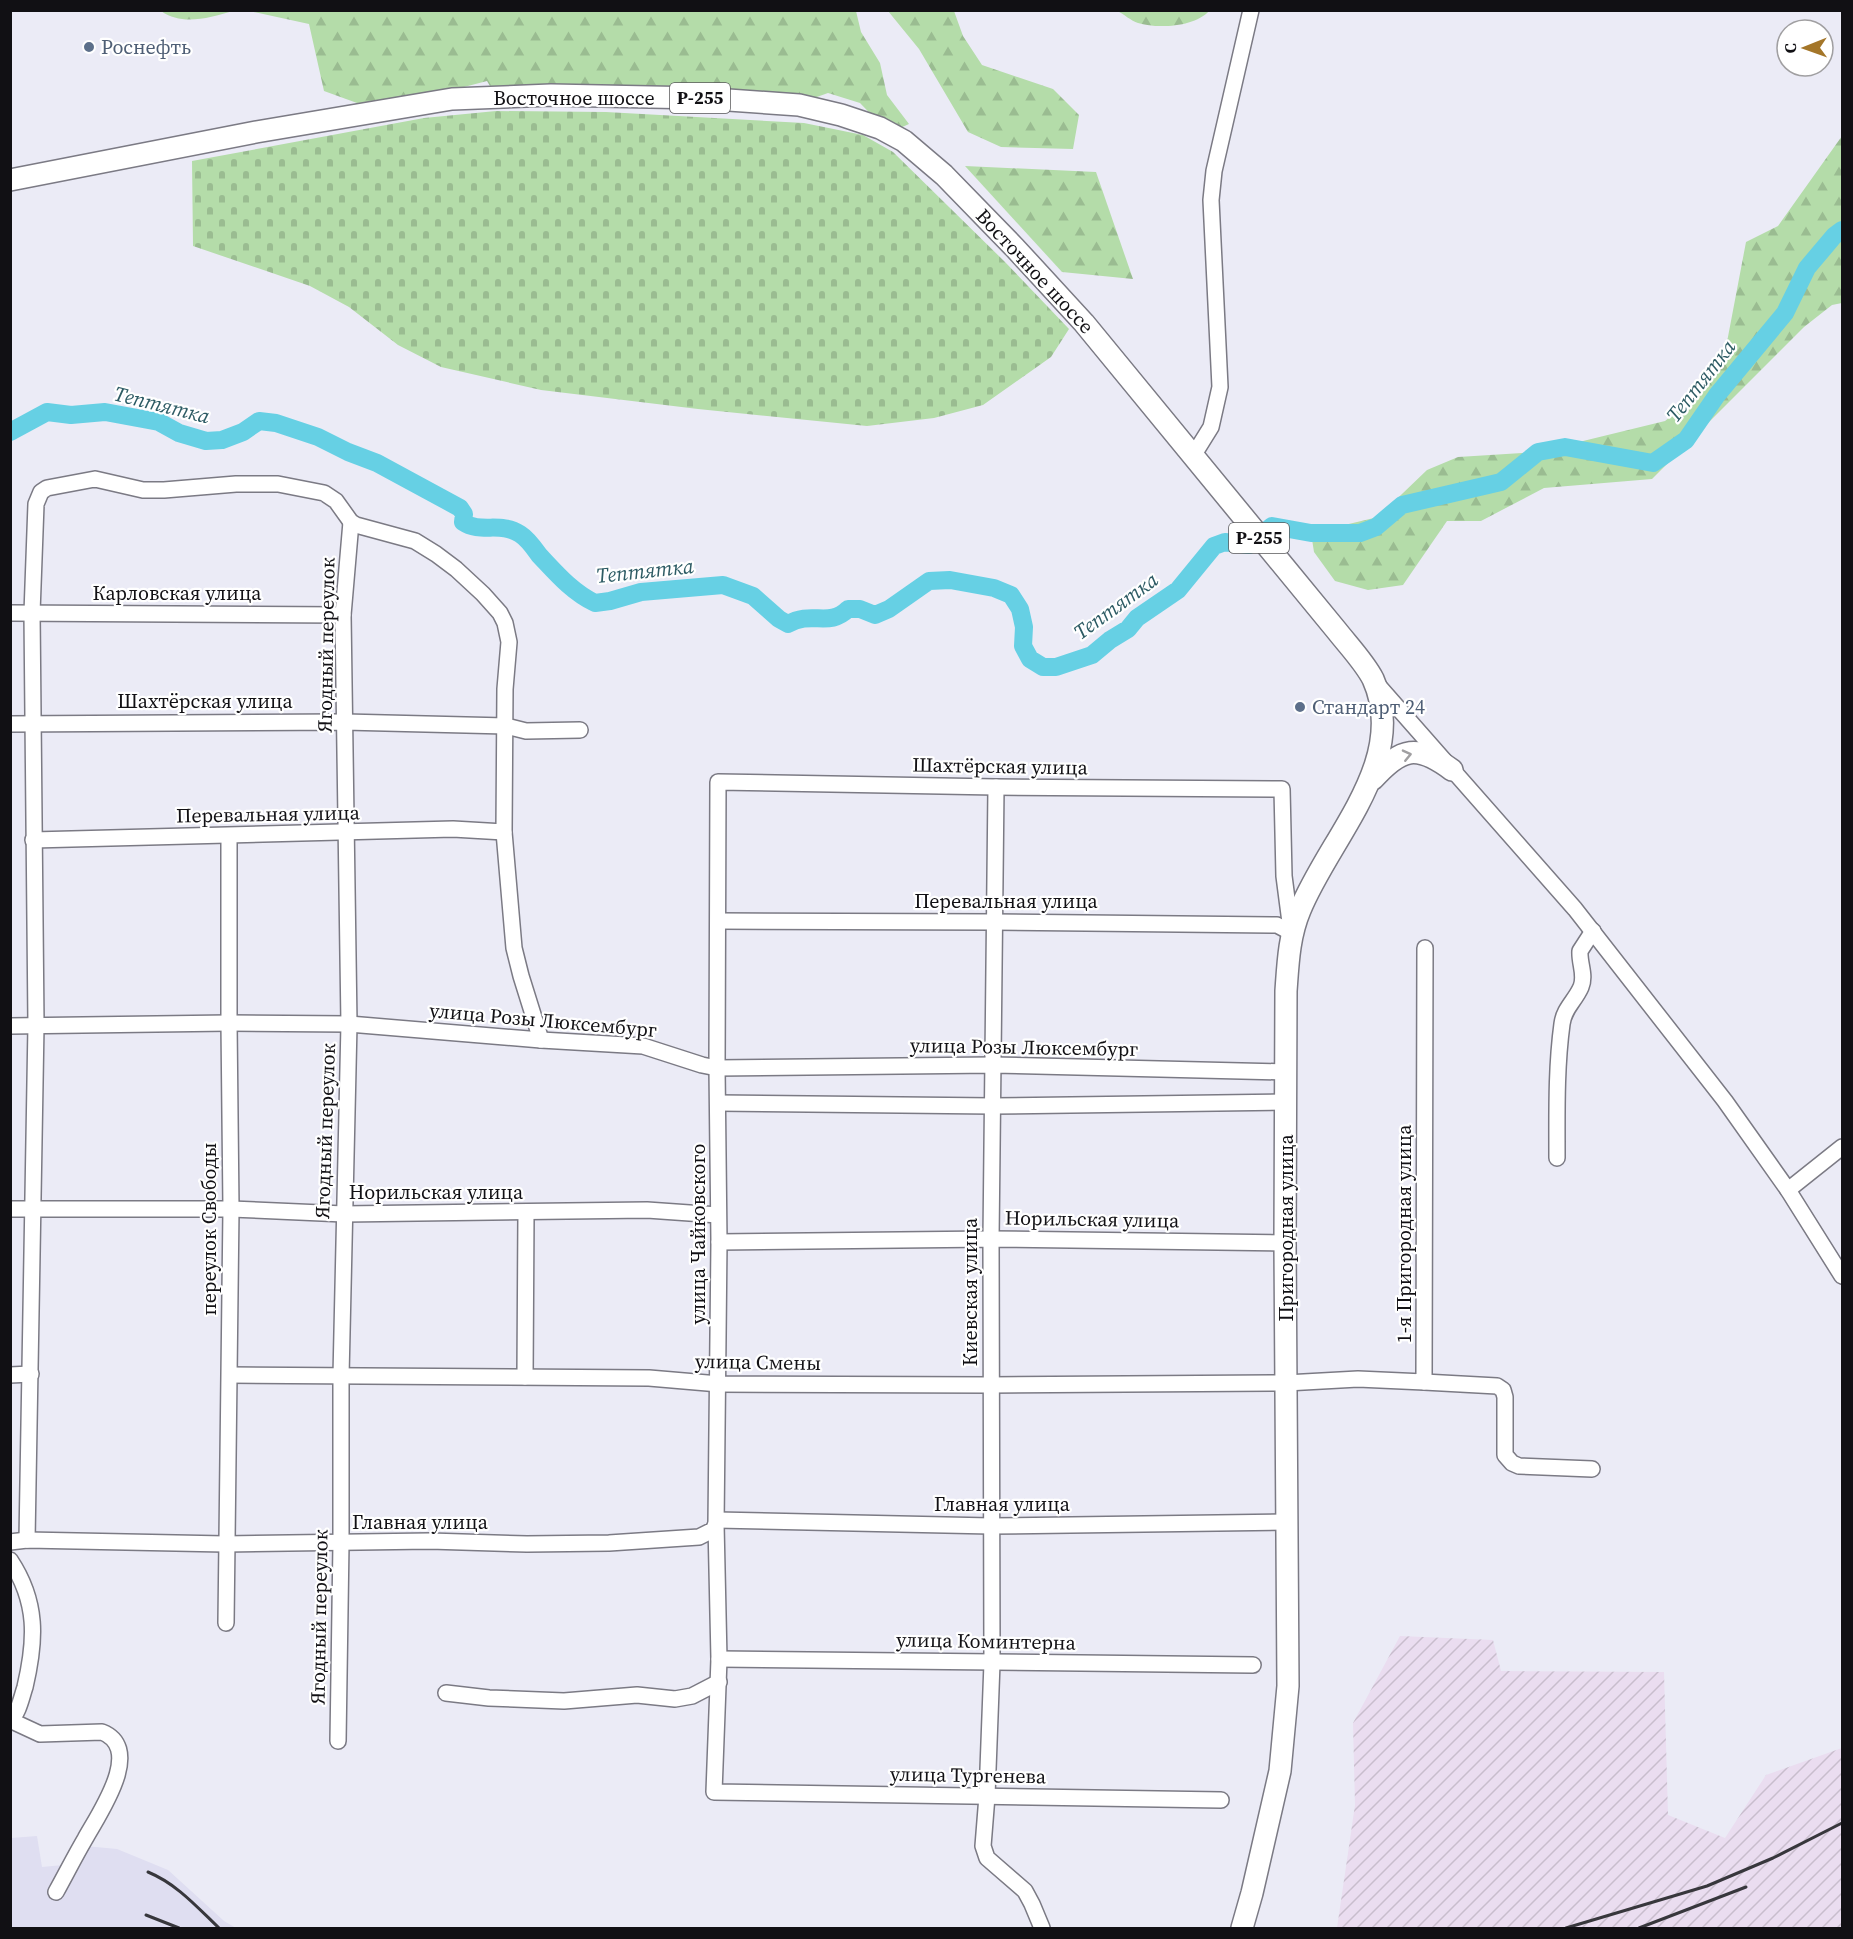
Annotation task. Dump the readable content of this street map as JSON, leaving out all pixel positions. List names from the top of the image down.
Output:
{
  "streets": {
    "highway": ["Восточное шоссе", "Р-255", "Пригородная улица"],
    "street": [
      "Карловская улица",
      "Ягодный переулок",
      "Шахтёрская улица",
      "Перевальная улица",
      "улица Розы Люксембург",
      "Норильская улица",
      "переулок Свободы",
      "улица Чайковского",
      "1-я Пригородная улица",
      "Киевская улица",
      "улица Смены",
      "Главная улица",
      "улица Коминтерна",
      "улица Тургенева"
    ]
  },
  "crossings": [
    ["Восточное шоссе", "Пригородная улица"],
    ["Карловская улица", "Ягодный переулок"],
    ["Ягодный переулок", "Шахтёрская улица"],
    ["Ягодный переулок", "Перевальная улица"],
    ["Ягодный переулок", "улица Розы Люксембург"],
    ["Ягодный переулок", "Норильская улица"],
    ["Ягодный переулок", "улица Смены"],
    ["Ягодный переулок", "Главная улица"],
    ["Шахтёрская улица", "Перевальная улица"],
    ["Шахтёрская улица", "Пригородная улица"],
    ["Шахтёрская улица", "улица Чайковского"],
    ["Шахтёрская улица", "Киевская улица"],
    ["Перевальная улица", "Пригородная улица"],
    ["Перевальная улица", "переулок Свободы"],
    ["Перевальная улица", "улица Чайковского"],
    ["Перевальная улица", "Киевская улица"],
    ["улица Розы Люксембург", "Пригородная улица"],
    ["улица Розы Люксембург", "переулок Свободы"],
    ["улица Розы Люксембург", "улица Чайковского"],
    ["улица Розы Люксембург", "Киевская улица"],
    ["Норильская улица", "Пригородная улица"],
    ["Норильская улица", "переулок Свободы"],
    ["Норильская улица", "улица Чайковского"],
    ["Норильская улица", "Киевская улица"],
    ["Пригородная улица", "улица Смены"],
    ["Пригородная улица", "Главная улица"],
    ["переулок Свободы", "улица Смены"],
    ["переулок Свободы", "Главная улица"],
    ["улица Чайковского", "улица Смены"],
    ["улица Чайковского", "Главная улица"],
    ["улица Чайковского", "улица Коминтерна"],
    ["улица Чайковского", "улица Тургенева"],
    ["Киевская улица", "улица Смены"],
    ["Киевская улица", "Главная улица"],
    ["Киевская улица", "улица Коминтерна"],
    ["Киевская улица", "улица Тургенева"]
  ],
  "water": ["Тептятка"],
  "places": ["Роснефть", "Стандарт 24"],
  "north": "left"
}
